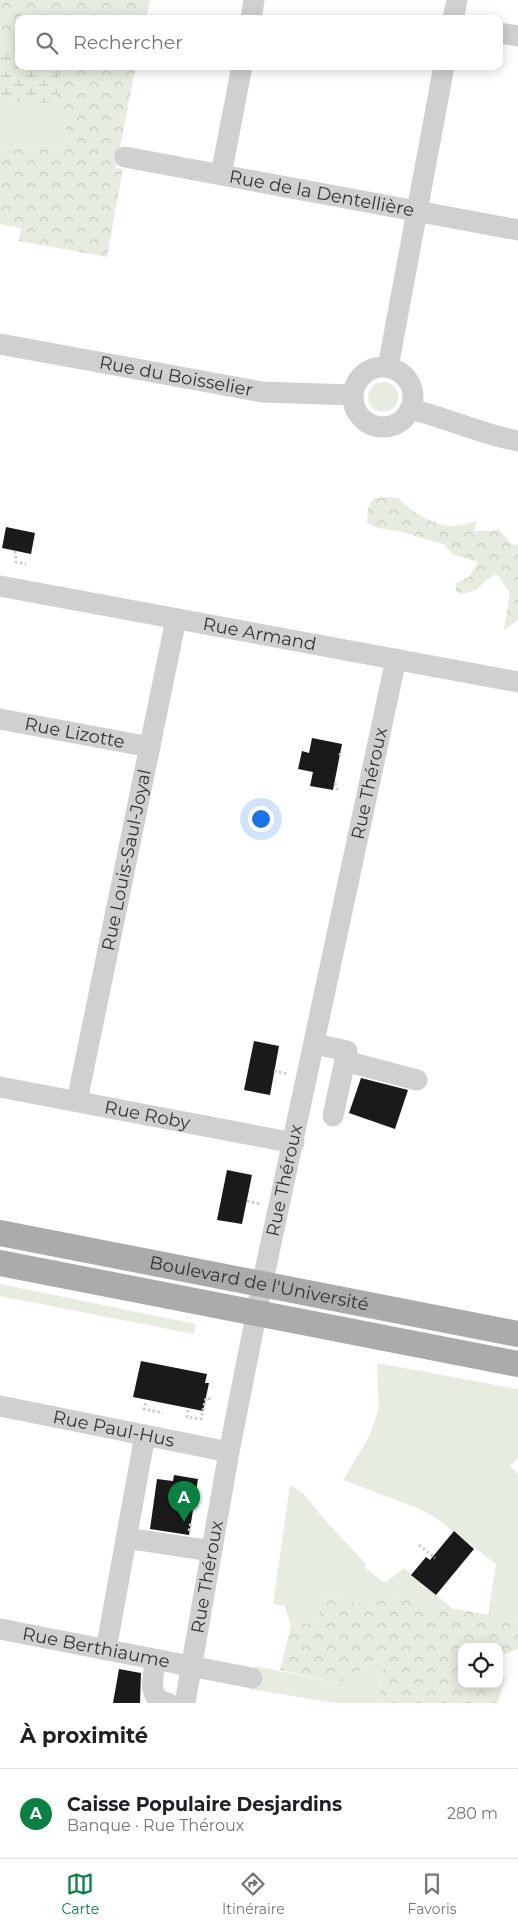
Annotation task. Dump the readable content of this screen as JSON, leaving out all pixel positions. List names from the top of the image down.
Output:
{
  "streets": {
    "main road": ["Boulevard de l'Université"],
    "street": [
      "Rue de la Dentellière",
      "Rue du Boisselier",
      "Rue Armand",
      "Rue Lizotte",
      "Rue Théroux",
      "Rue Louis-Saul-Joyal",
      "Rue Roby",
      "Rue Paul-Hus",
      "Rue Berthiaume"
    ]
  },
  "crossings": [
    ["Rue Armand", "Rue Théroux"],
    ["Rue Armand", "Rue Louis-Saul-Joyal"],
    ["Rue Lizotte", "Rue Louis-Saul-Joyal"],
    ["Rue Théroux", "Rue Roby"],
    ["Rue Théroux", "Boulevard de l'Université"],
    ["Rue Théroux", "Rue Paul-Hus"],
    ["Rue Théroux", "Rue Berthiaume"],
    ["Rue Louis-Saul-Joyal", "Rue Roby"]
  ],
  "page": {
    "search": "Rechercher",
    "pins": "A",
    "heading": "À proximité",
    "list": [
      {
        "mark": "A",
        "name": "Caisse Populaire Desjardins",
        "note": "Banque · Rue Théroux",
        "value": "280 m"
      }
    ],
    "nav": ["Carte", "Itinéraire", "Favoris"]
  }
}
